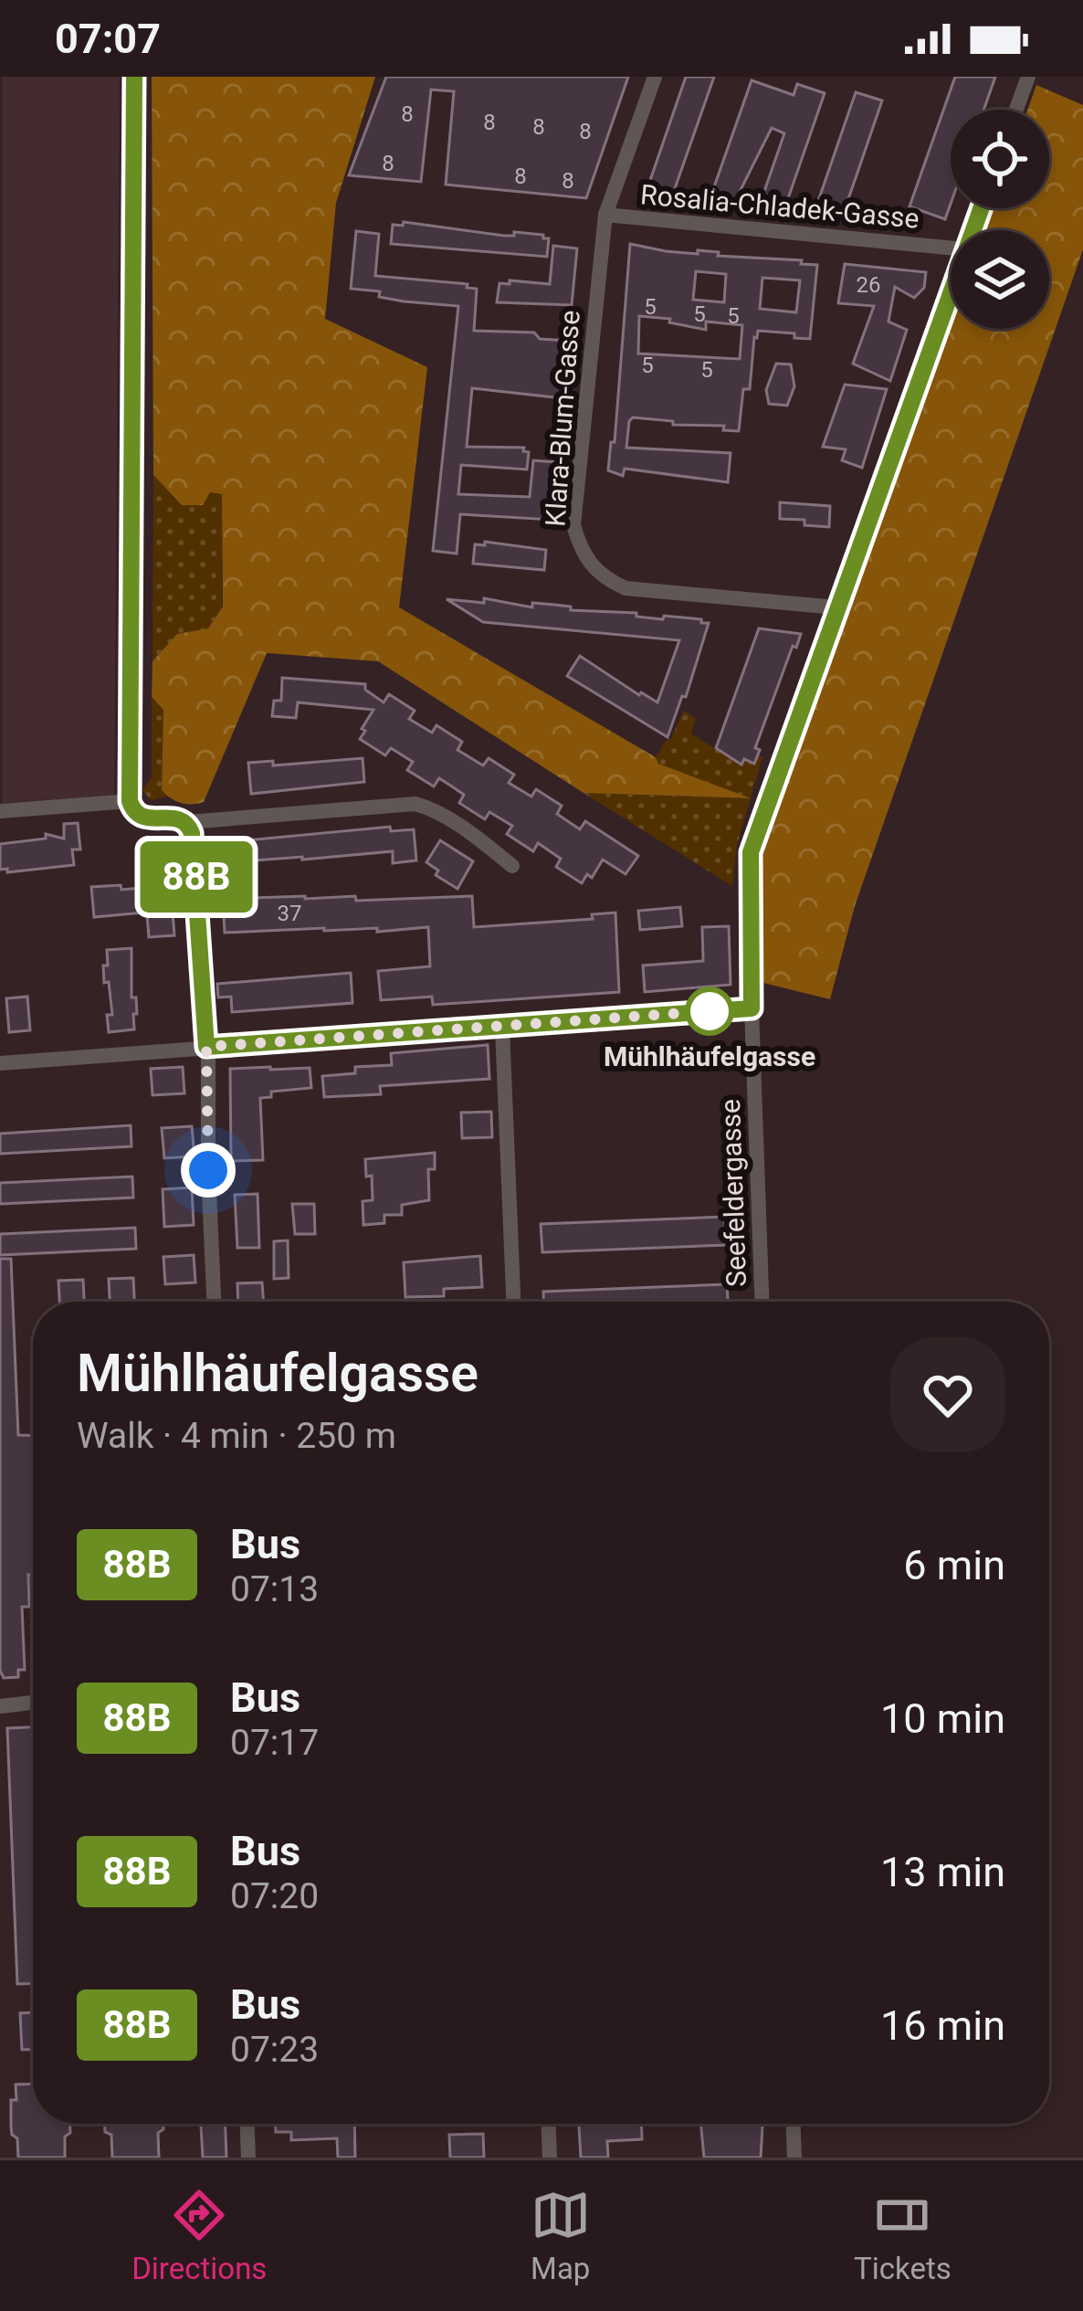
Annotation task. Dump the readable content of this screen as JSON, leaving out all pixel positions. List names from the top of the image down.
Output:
{
  "streets": {
    "street": ["Rosalia-Chladek-Gasse", "Klara-Blum-Gasse", "Seefeldergasse"]
  },
  "crossings": [
    ["Rosalia-Chladek-Gasse", "Klara-Blum-Gasse"],
    ["Klara-Blum-Gasse", "Seefeldergasse"]
  ],
  "places": ["Mühlhäufelgasse"],
  "lines": ["bus line 88B"],
  "house_numbers": [
    "8",
    "8",
    "8",
    "8",
    "8",
    "8",
    "8",
    "26",
    "5",
    "5",
    "5",
    "5",
    "5",
    "37"
  ],
  "page": {
    "status": "07:07",
    "on_map": "88B",
    "heading": ["Mühlhäufelgasse", "Walk · 4 min · 250 m"],
    "list": [
      {
        "mark": "88B",
        "name": "Bus",
        "note": "07:13",
        "value": "6 min"
      },
      {
        "mark": "88B",
        "name": "Bus",
        "note": "07:17",
        "value": "10 min"
      },
      {
        "mark": "88B",
        "name": "Bus",
        "note": "07:20",
        "value": "13 min"
      },
      {
        "mark": "88B",
        "name": "Bus",
        "note": "07:23",
        "value": "16 min"
      }
    ],
    "tabs": ["Directions", "Map", "Tickets"]
  }
}
